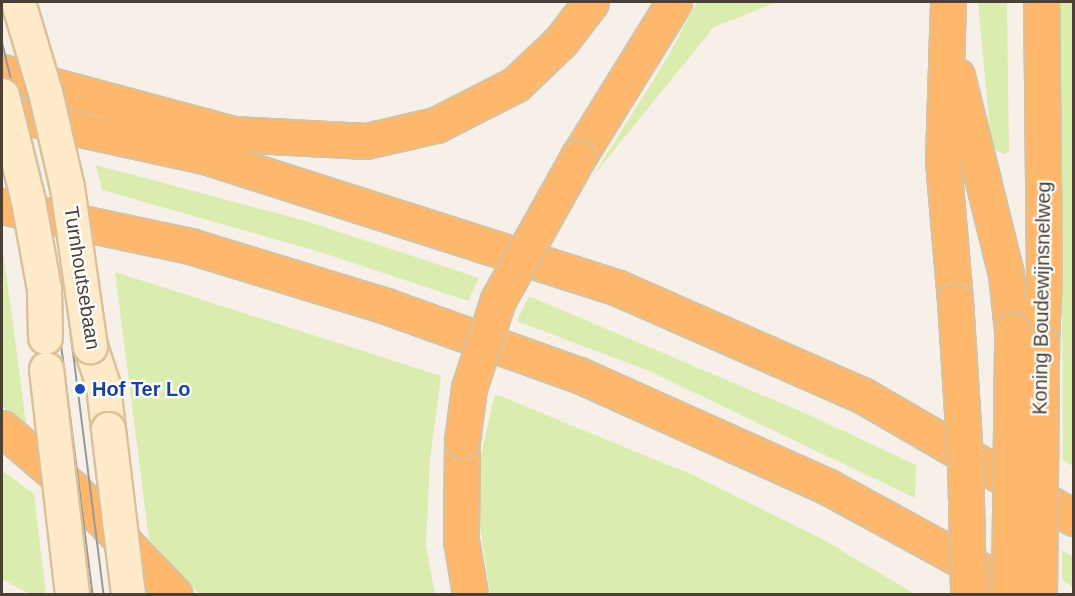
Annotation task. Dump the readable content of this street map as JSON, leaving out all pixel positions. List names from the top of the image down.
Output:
{
  "streets": {
    "highway": ["Koning Boudewijnsnelweg"],
    "main road": ["Turnhoutsebaan"]
  },
  "places": ["Hof Ter Lo"]
}
